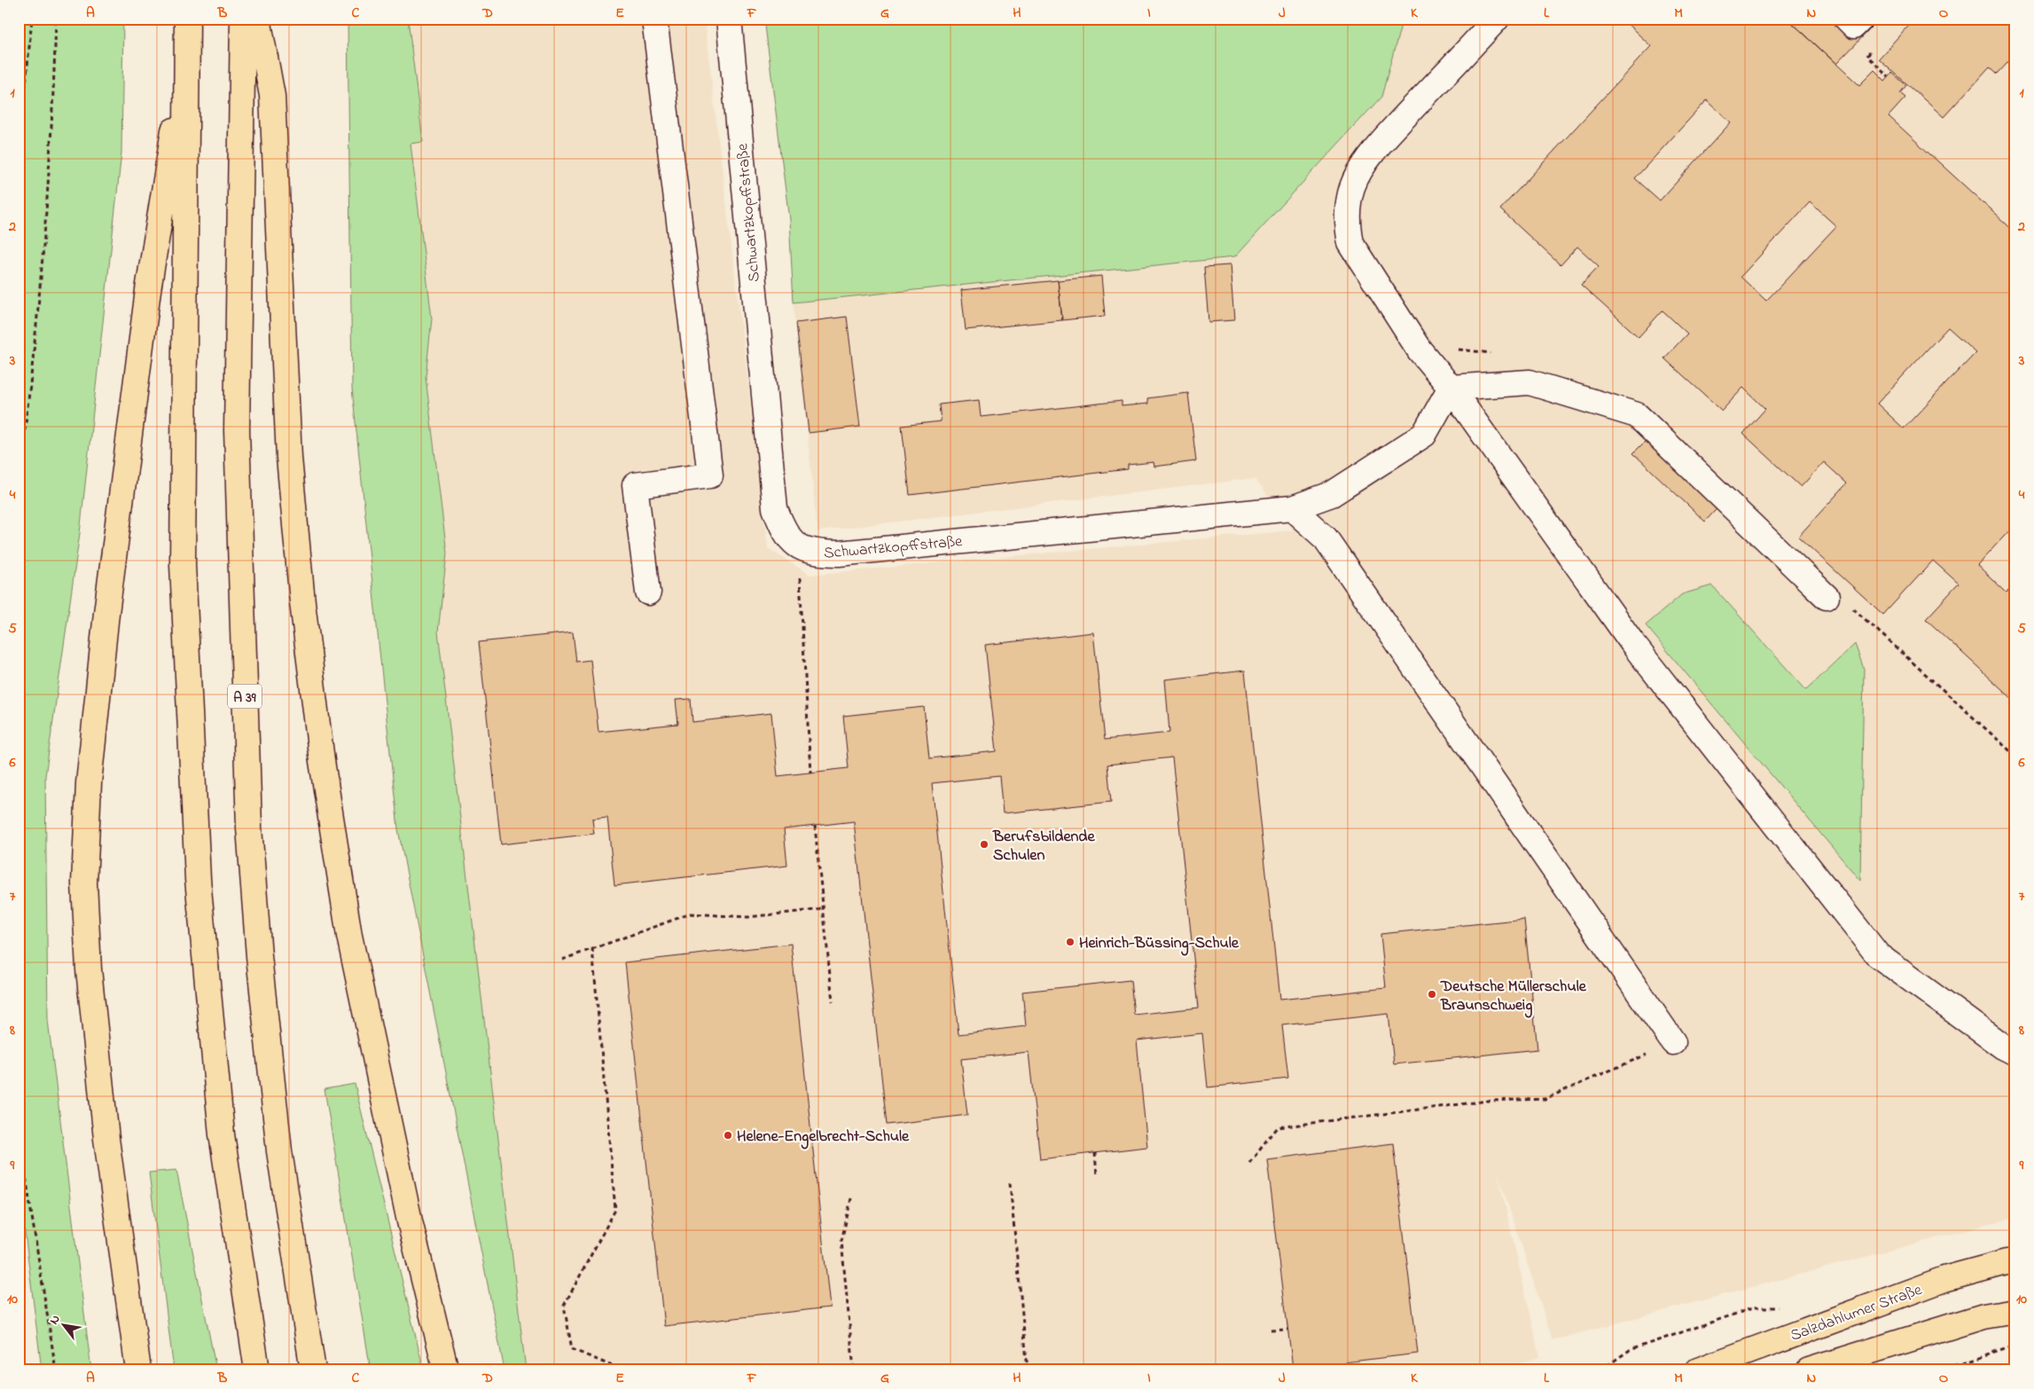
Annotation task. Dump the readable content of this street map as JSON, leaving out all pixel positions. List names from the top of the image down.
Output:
{
  "streets": {
    "main road": ["A 39", "Salzdahlumer Straße"],
    "lane": ["Schwartzkopffstraße"]
  },
  "places": [
    "Berufsbildende Schulen",
    "Heinrich-Büssing-Schule",
    "Deutsche Müllerschule Braunschweig",
    "Helene-Engelbrecht-Schule"
  ],
  "north": "top left",
  "grid": {
    "columns": [
      "A",
      "B",
      "C",
      "D",
      "E",
      "F",
      "G",
      "H",
      "I",
      "J",
      "K",
      "L",
      "M",
      "N",
      "O"
    ],
    "rows": [
      "1",
      "2",
      "3",
      "4",
      "5",
      "6",
      "7",
      "8",
      "9",
      "10"
    ]
  }
}
